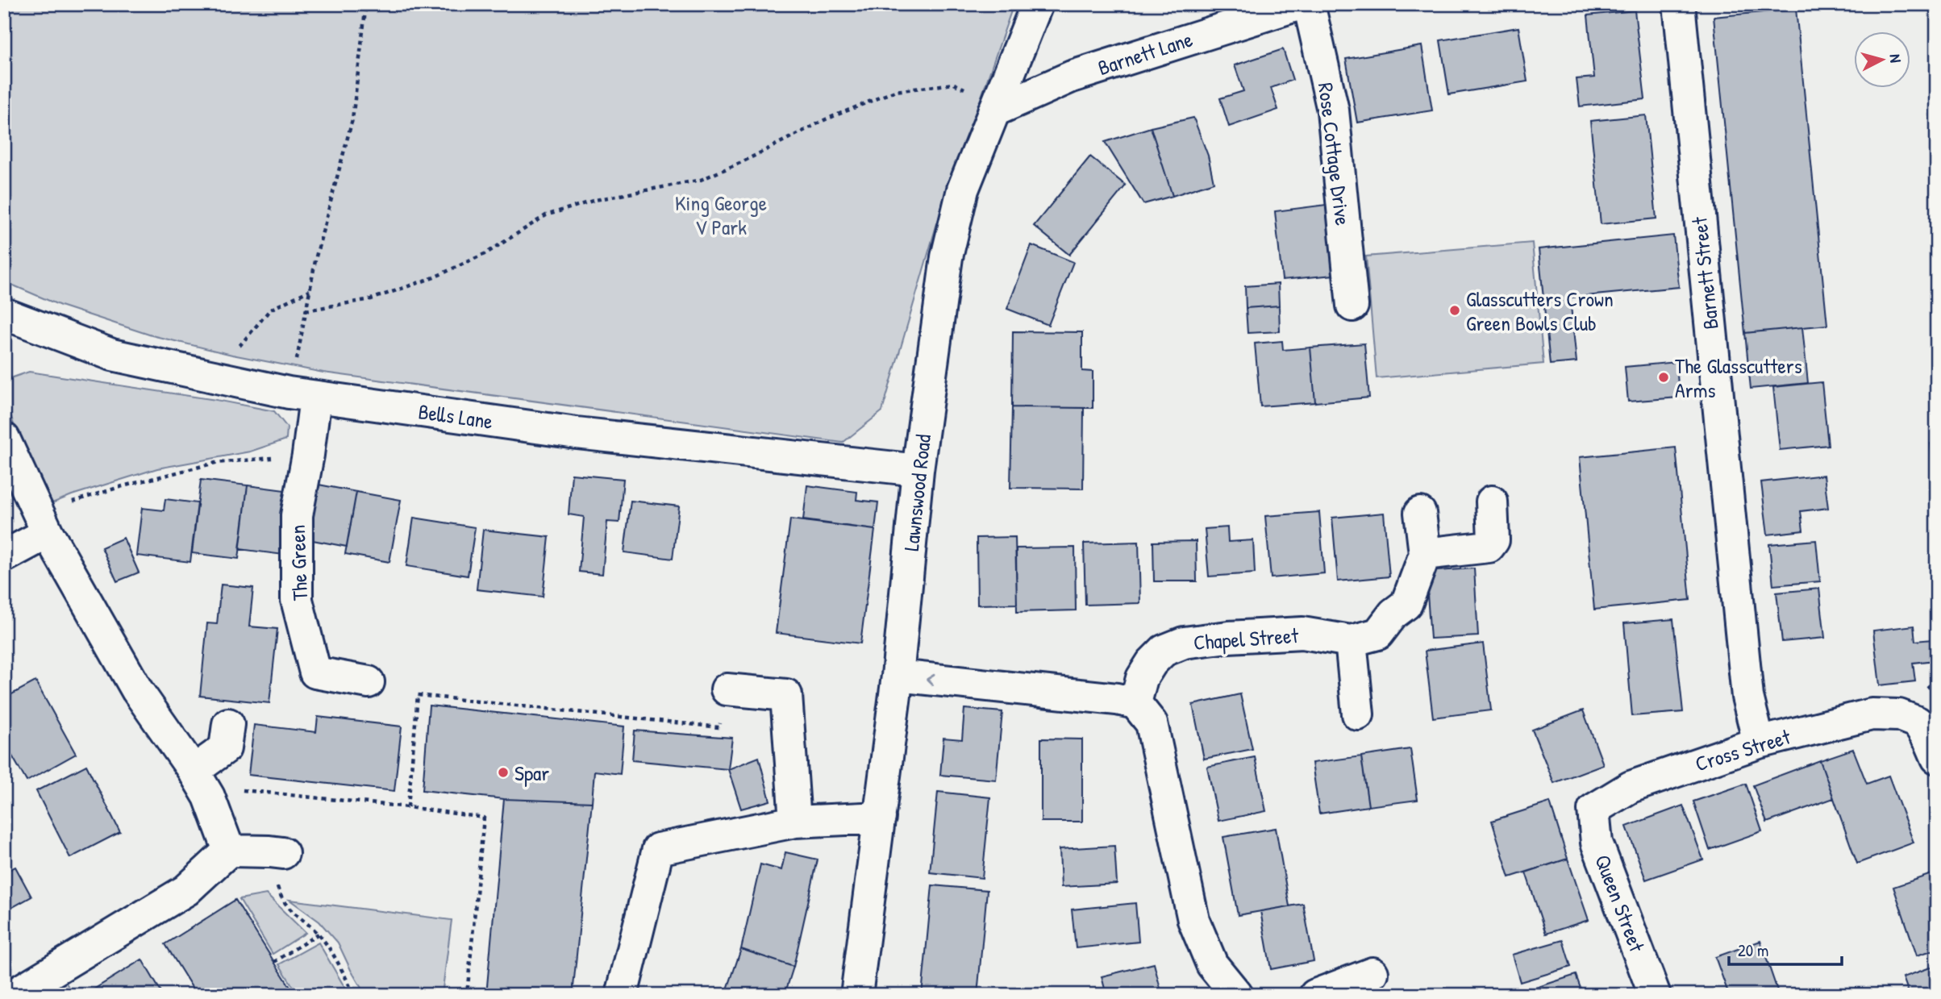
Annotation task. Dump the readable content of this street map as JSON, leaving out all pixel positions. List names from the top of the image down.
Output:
{
  "streets": {
    "street": [
      "Barnett Lane",
      "Rose Cottage Drive",
      "Barnett Street",
      "Bells Lane",
      "Lawnswood Road",
      "The Green",
      "Chapel Street",
      "Cross Street",
      "Queen Street"
    ]
  },
  "crossings": [
    ["Barnett Lane", "Lawnswood Road"],
    ["Barnett Street", "Cross Street"],
    ["Bells Lane", "Lawnswood Road"],
    ["Bells Lane", "The Green"],
    ["Cross Street", "Queen Street"]
  ],
  "parks": ["King George V Park"],
  "places": ["Glasscutters Crown Green Bowls Club", "The Glasscutters Arms", "Spar"],
  "scale_bar": "20 m",
  "north": "right"
}
